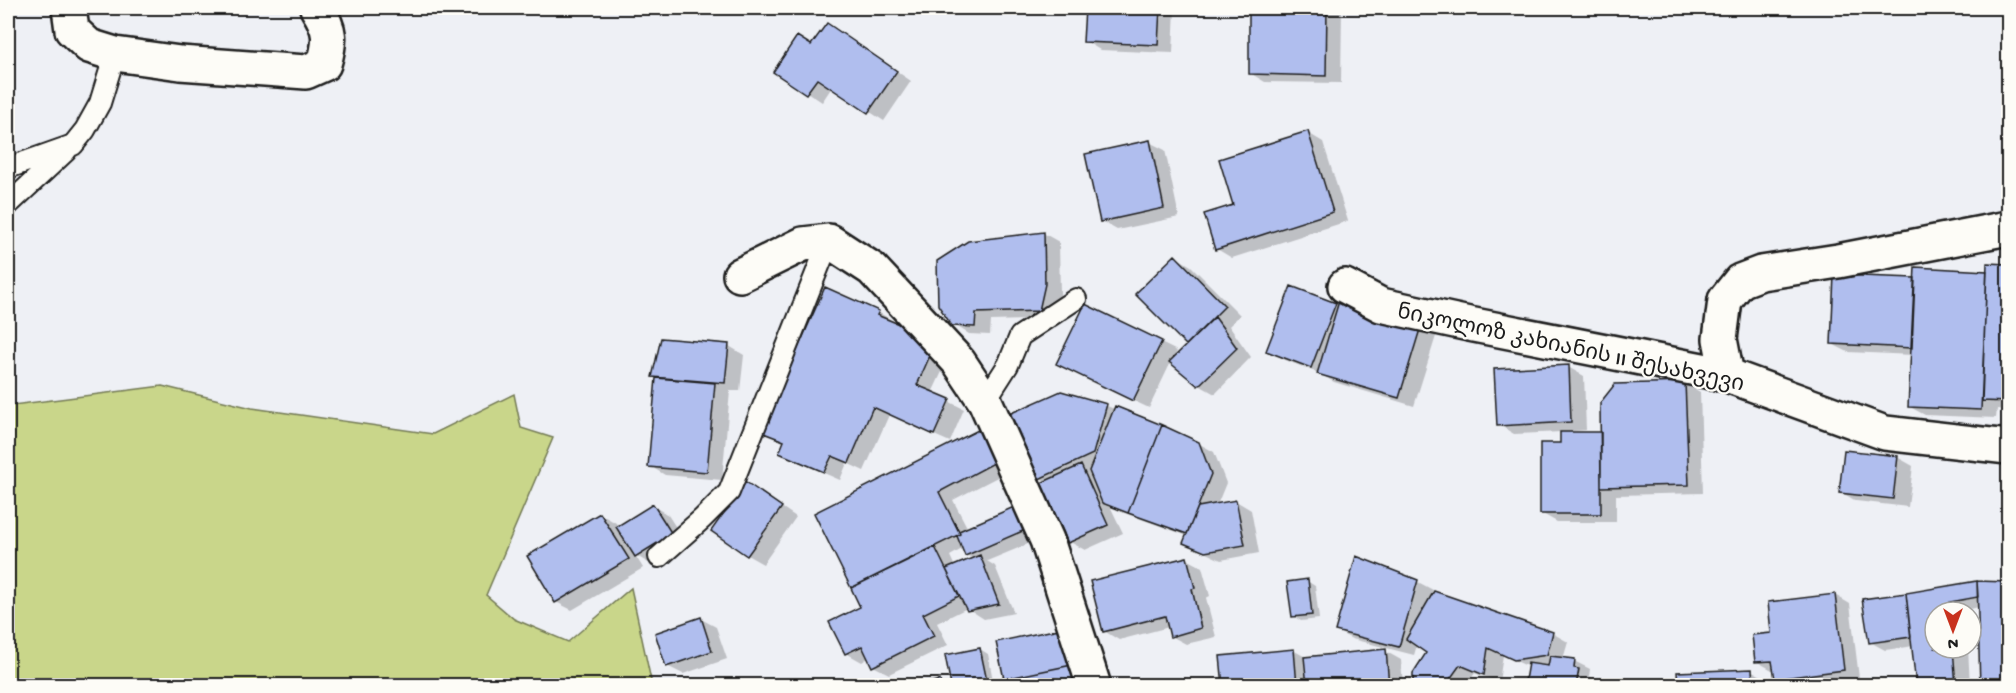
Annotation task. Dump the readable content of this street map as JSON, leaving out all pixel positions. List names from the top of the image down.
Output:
{
  "streets": {
    "street": ["ნიკოლოზ კახიანის II შესახვევი"]
  },
  "north": "bottom"
}
